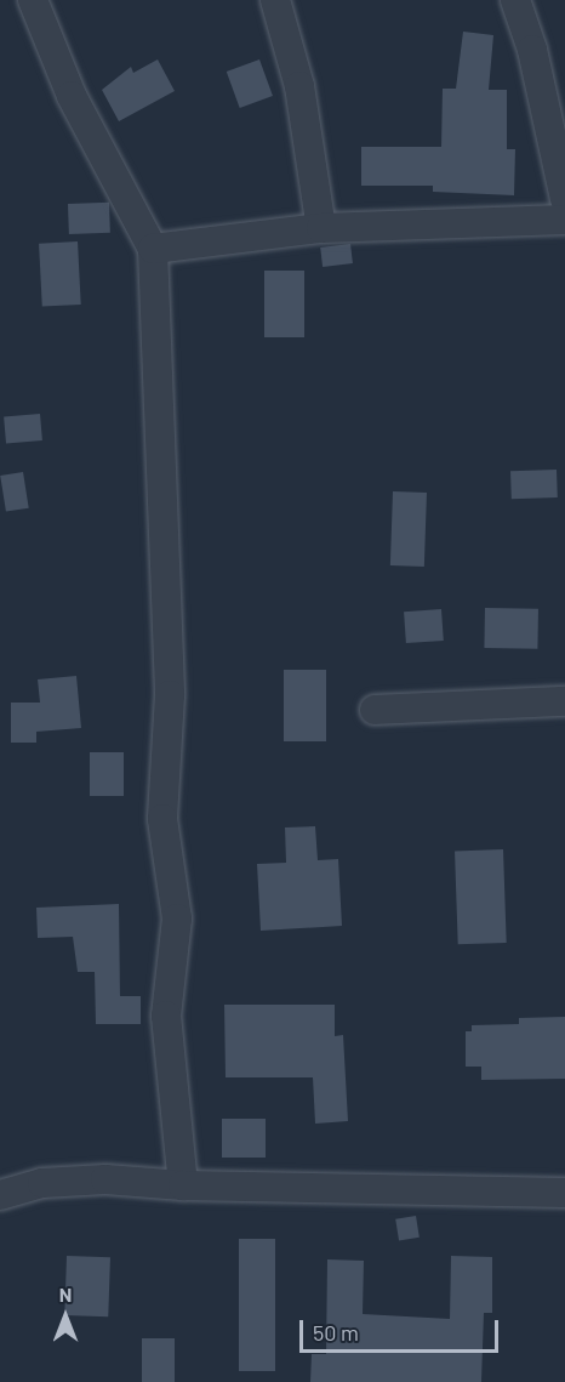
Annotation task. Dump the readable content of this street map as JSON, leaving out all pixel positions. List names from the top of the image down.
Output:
{
  "scale_bar": "50 m",
  "north": "top"
}
